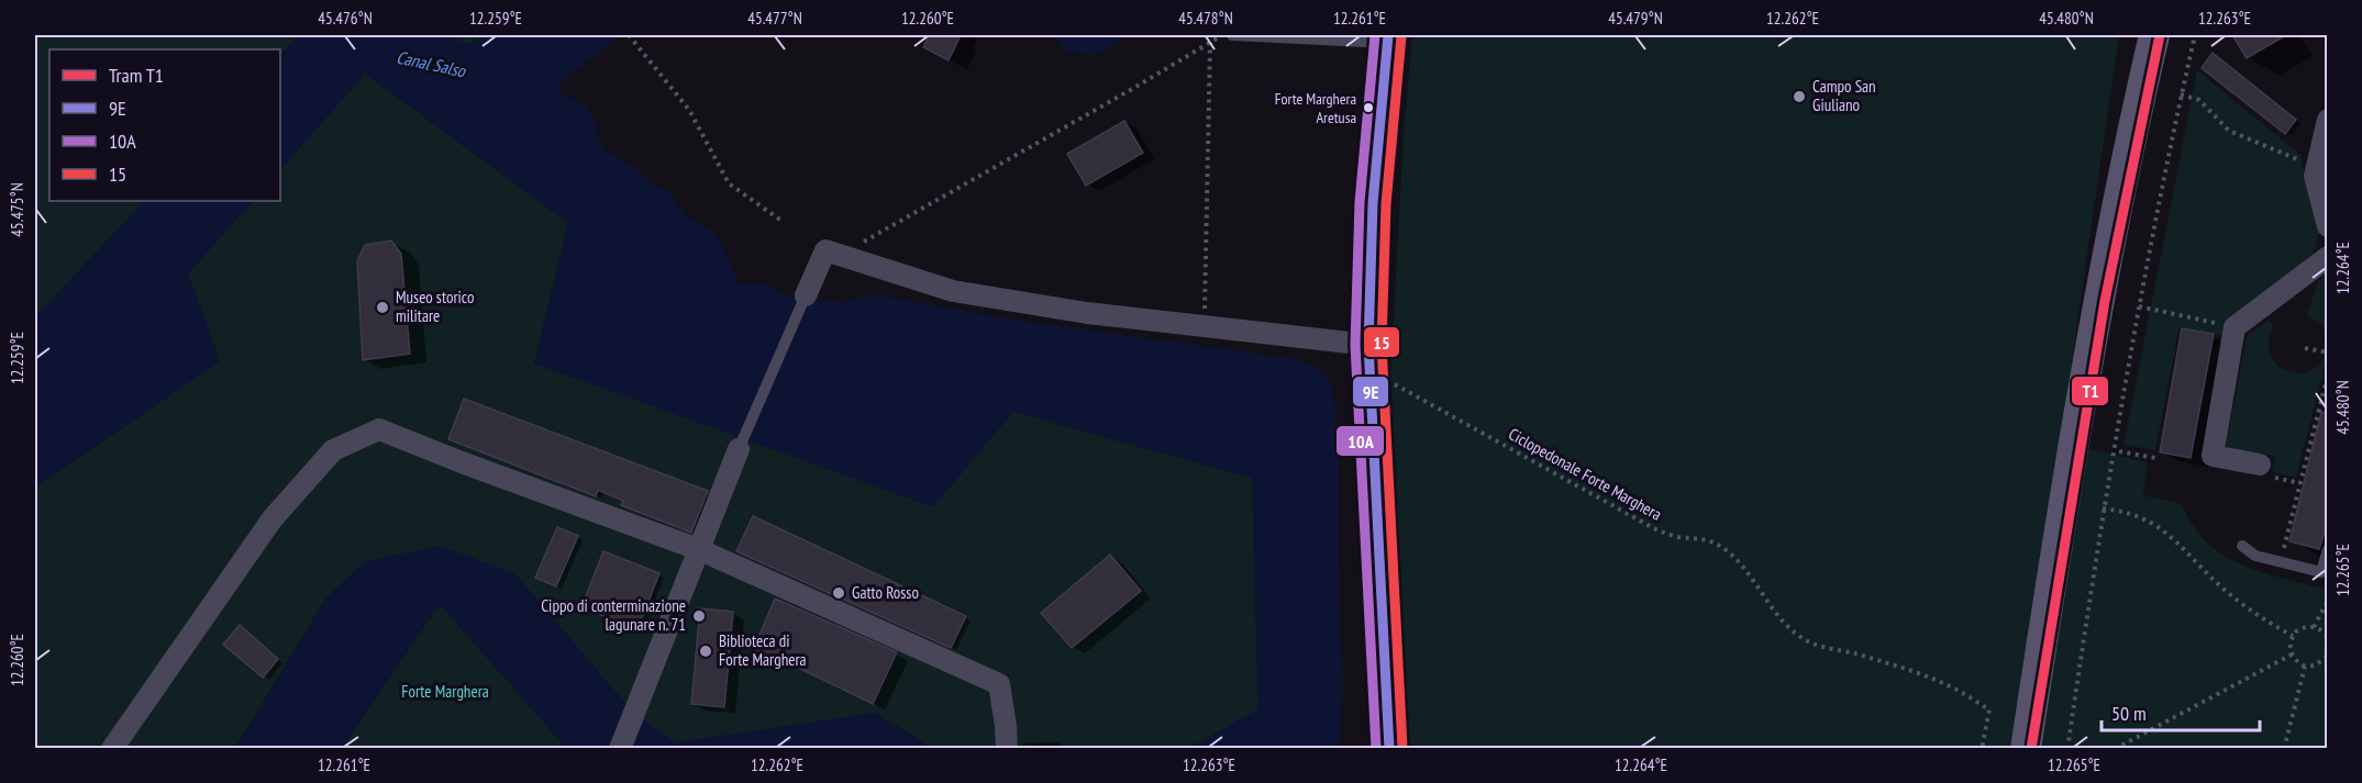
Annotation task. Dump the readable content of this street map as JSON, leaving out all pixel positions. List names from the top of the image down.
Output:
{
  "streets": {
    "path": ["Ciclopedonale Forte Marghera"]
  },
  "water": ["Canal Salso"],
  "parks": ["Forte Marghera"],
  "places": [
    "Campo San Giuliano",
    "Forte Marghera Aretusa",
    "Museo storico militare",
    "Gatto Rosso",
    "Cippo di conterminazione lagunare n. 71",
    "Biblioteca di Forte Marghera"
  ],
  "lines": [
    "tram line T1",
    "transit line 9E",
    "transit line 10A",
    "transit line 15"
  ],
  "legend": [
    "Tram T1",
    "9E",
    "10A",
    "15"
  ],
  "scale_bar": "50 m",
  "coordinates": [
    "45.476°N",
    "12.259°E",
    "45.477°N",
    "12.260°E",
    "45.478°N",
    "12.261°E",
    "45.479°N",
    "12.262°E",
    "45.480°N",
    "12.263°E",
    "45.475°N",
    "12.264°E",
    "12.265°E"
  ]
}
